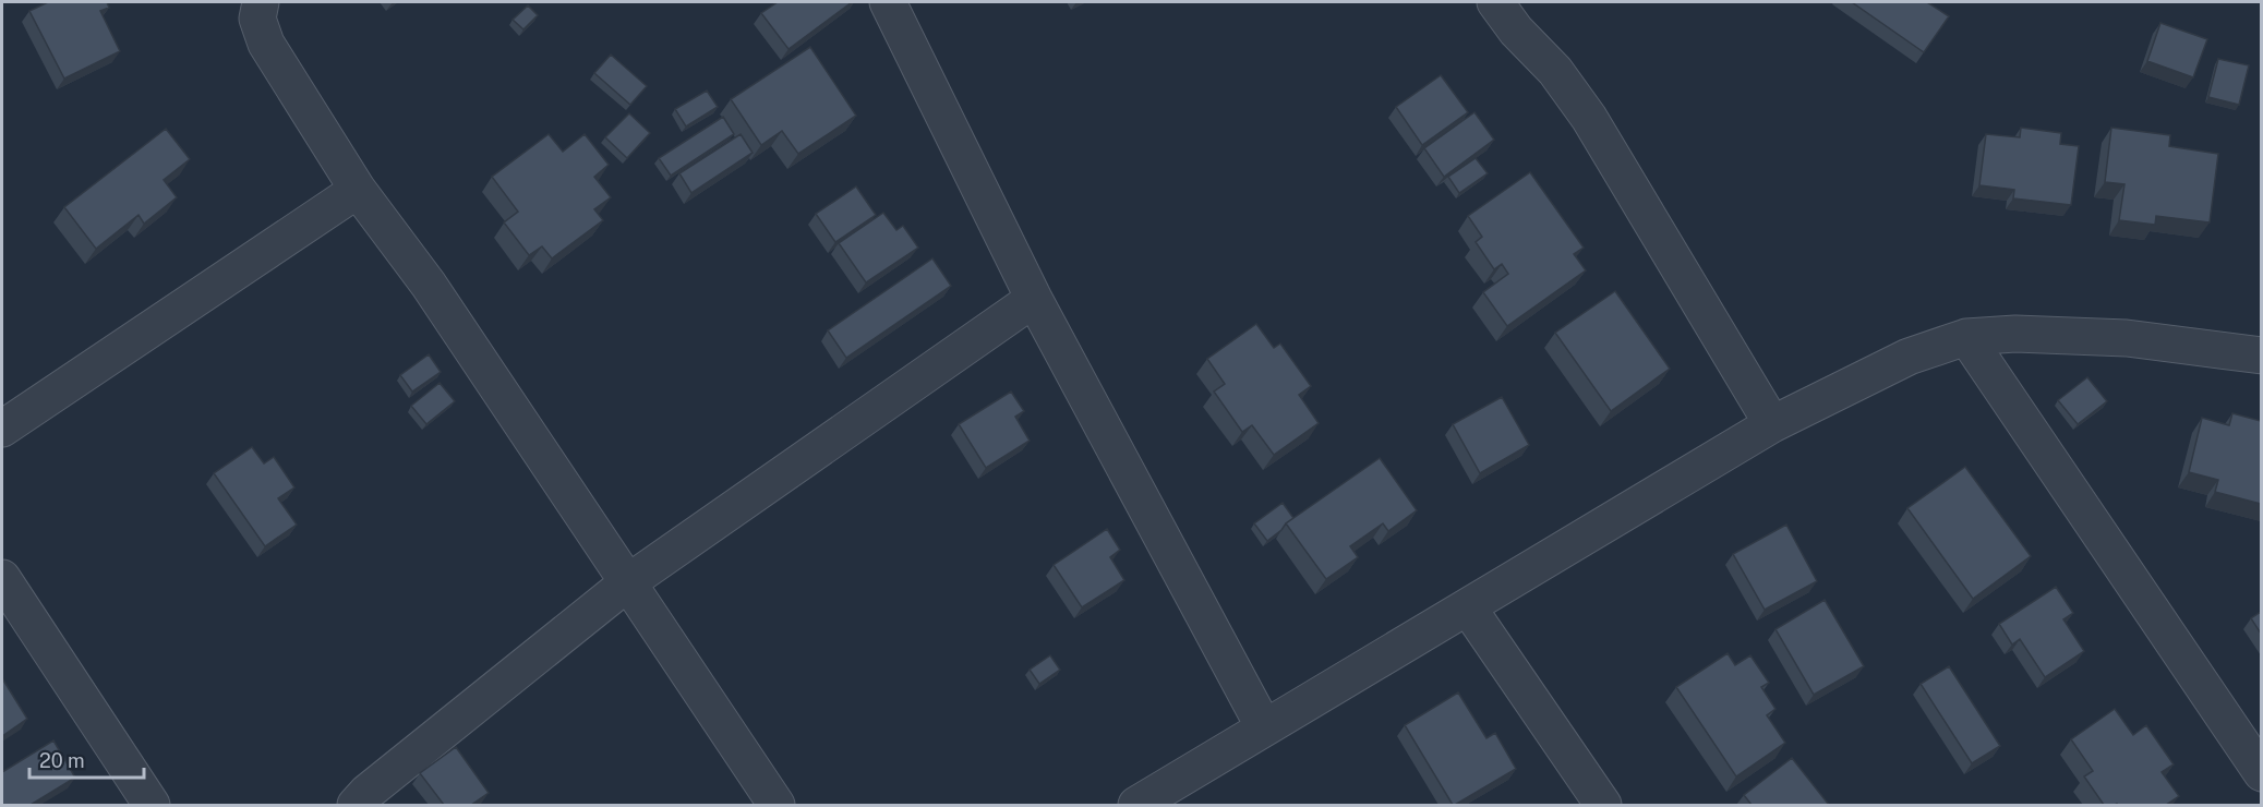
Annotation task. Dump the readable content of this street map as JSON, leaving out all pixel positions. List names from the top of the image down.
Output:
{
  "scale_bar": "20 m"
}
